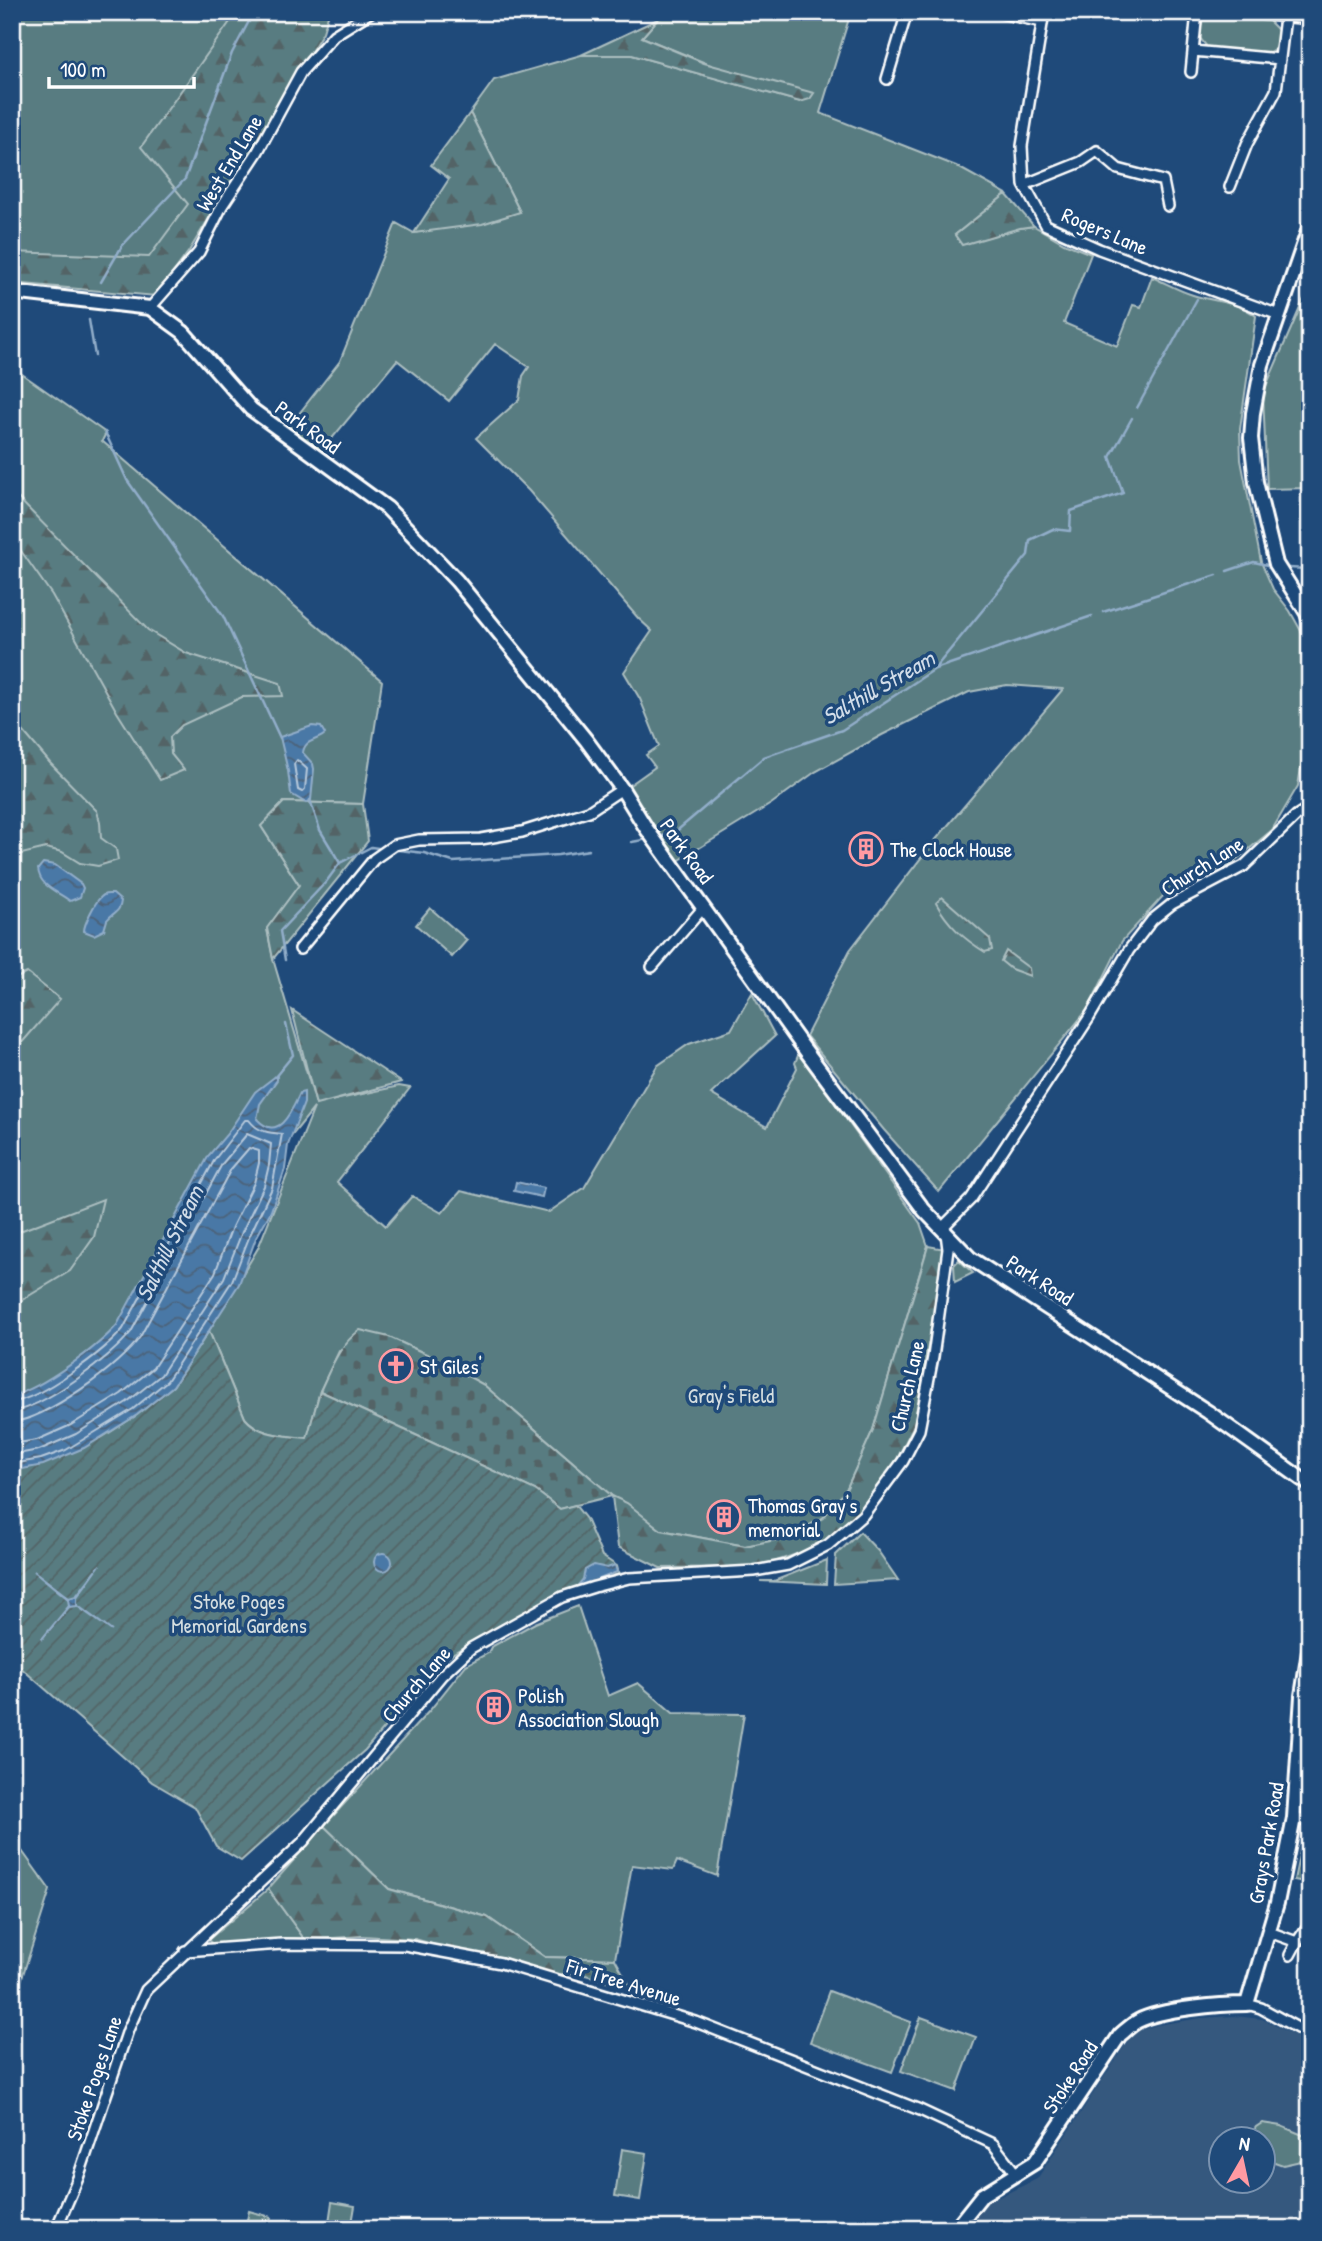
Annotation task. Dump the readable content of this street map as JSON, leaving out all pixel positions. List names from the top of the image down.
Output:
{
  "streets": {
    "main road": ["Park Road", "Grays Park Road", "Stoke Road"],
    "street": [
      "West End Lane",
      "Rogers Lane",
      "Church Lane",
      "Fir Tree Avenue",
      "Stoke Poges Lane"
    ]
  },
  "crossings": [
    ["West End Lane", "Park Road"],
    ["Park Road", "Church Lane"],
    ["Church Lane", "Fir Tree Avenue"],
    ["Church Lane", "Stoke Poges Lane"],
    ["Grays Park Road", "Stoke Road"],
    ["Fir Tree Avenue", "Stoke Road"],
    ["Fir Tree Avenue", "Stoke Poges Lane"]
  ],
  "water": ["Salthill Stream"],
  "parks": ["Gray's Field", "Stoke Poges Memorial Gardens"],
  "places": {
    "building": ["The Clock House", "Thomas Gray's memorial", "Polish Association Slough"],
    "church": ["St Giles'"]
  },
  "scale_bar": "100 m",
  "north": "top"
}
